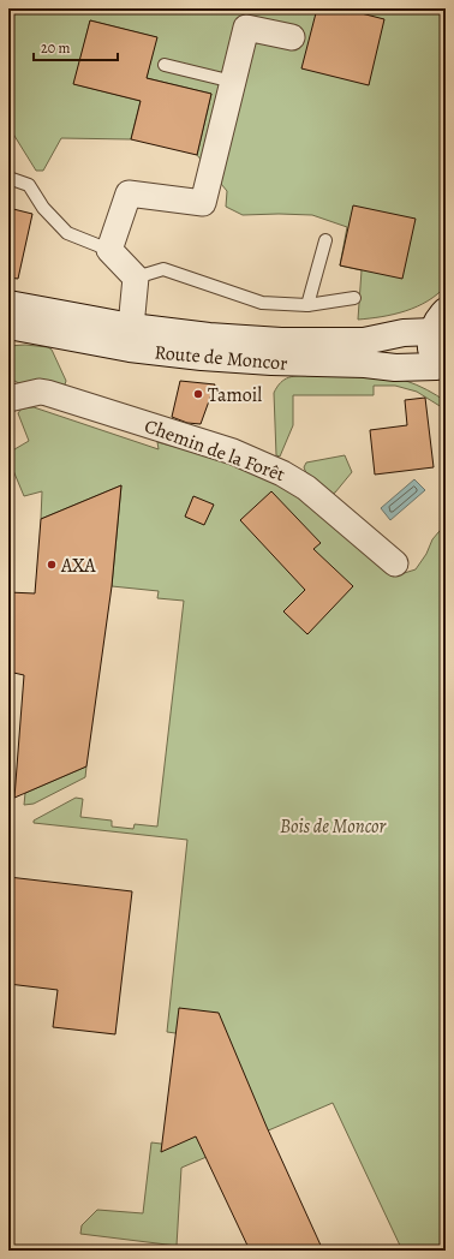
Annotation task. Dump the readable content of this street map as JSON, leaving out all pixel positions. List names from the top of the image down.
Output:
{
  "streets": {
    "main road": ["Route de Moncor"],
    "street": ["Chemin de la Forêt"]
  },
  "parks": ["Bois de Moncor"],
  "places": ["Tamoil", "AXA"],
  "scale_bar": "20 m"
}
